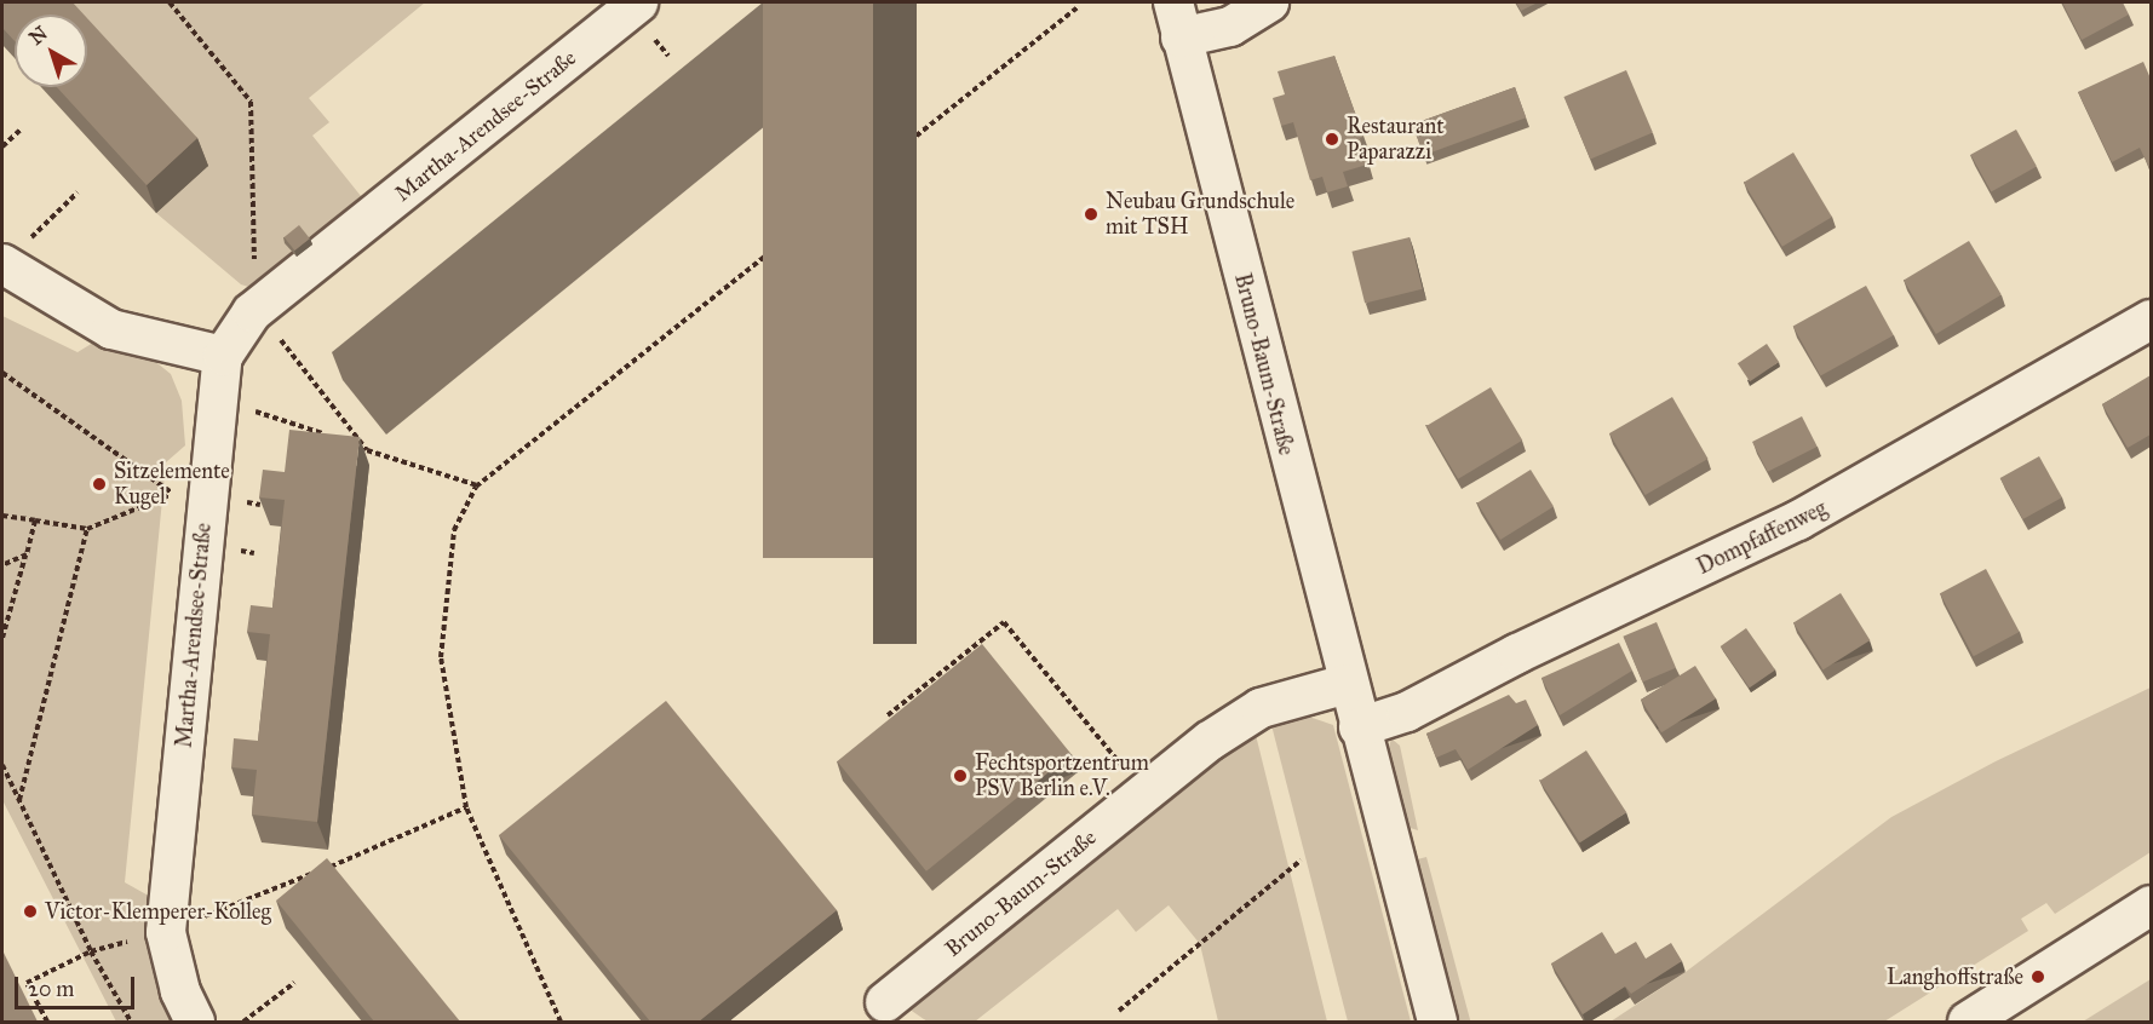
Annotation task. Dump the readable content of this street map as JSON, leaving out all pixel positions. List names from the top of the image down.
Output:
{
  "streets": {
    "street": ["Martha-Arendsee-Straße", "Bruno-Baum-Straße", "Dompfaffenweg"]
  },
  "crossings": [
    ["Bruno-Baum-Straße", "Dompfaffenweg"]
  ],
  "places": [
    "Restaurant Paparazzi",
    "Neubau Grundschule mit TSH",
    "Sitzelemente Kugel",
    "Fechtsportzentrum PSV Berlin e.V.",
    "Victor-Klemperer-Kolleg",
    "Langhoffstraße"
  ],
  "scale_bar": "20 m",
  "north": "top left"
}
